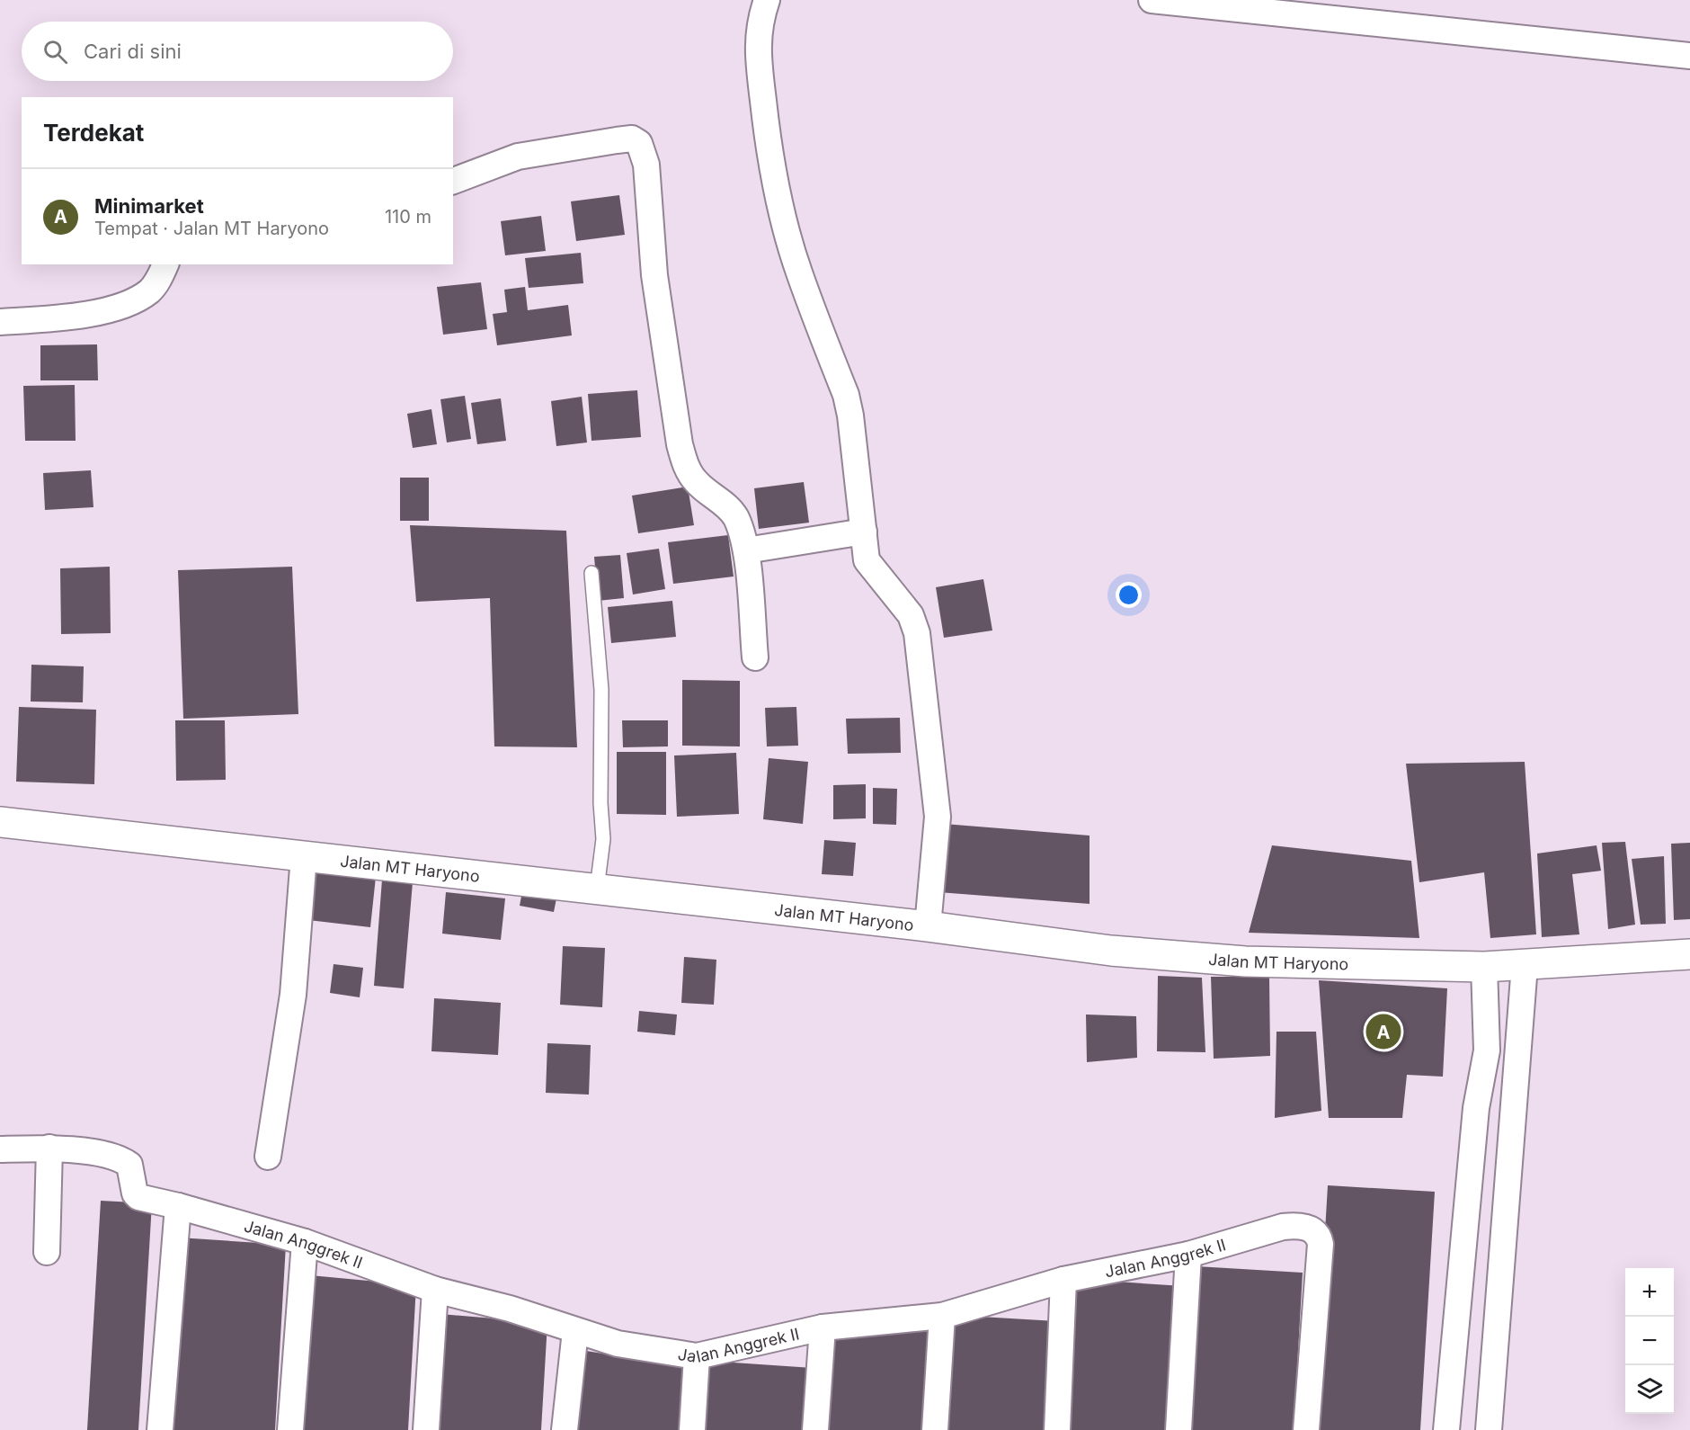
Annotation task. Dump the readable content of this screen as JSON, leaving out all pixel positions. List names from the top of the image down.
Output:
{
  "streets": {
    "main road": ["Jalan MT Haryono"],
    "street": ["Jalan Anggrek II"]
  },
  "page": {
    "search": "Cari di sini",
    "heading": "Terdekat",
    "list": [
      {
        "mark": "A",
        "name": "Minimarket",
        "note": "Tempat · Jalan MT Haryono",
        "value": "110 m"
      }
    ],
    "pins": "A",
    "map_buttons": ["+", "−"]
  }
}
